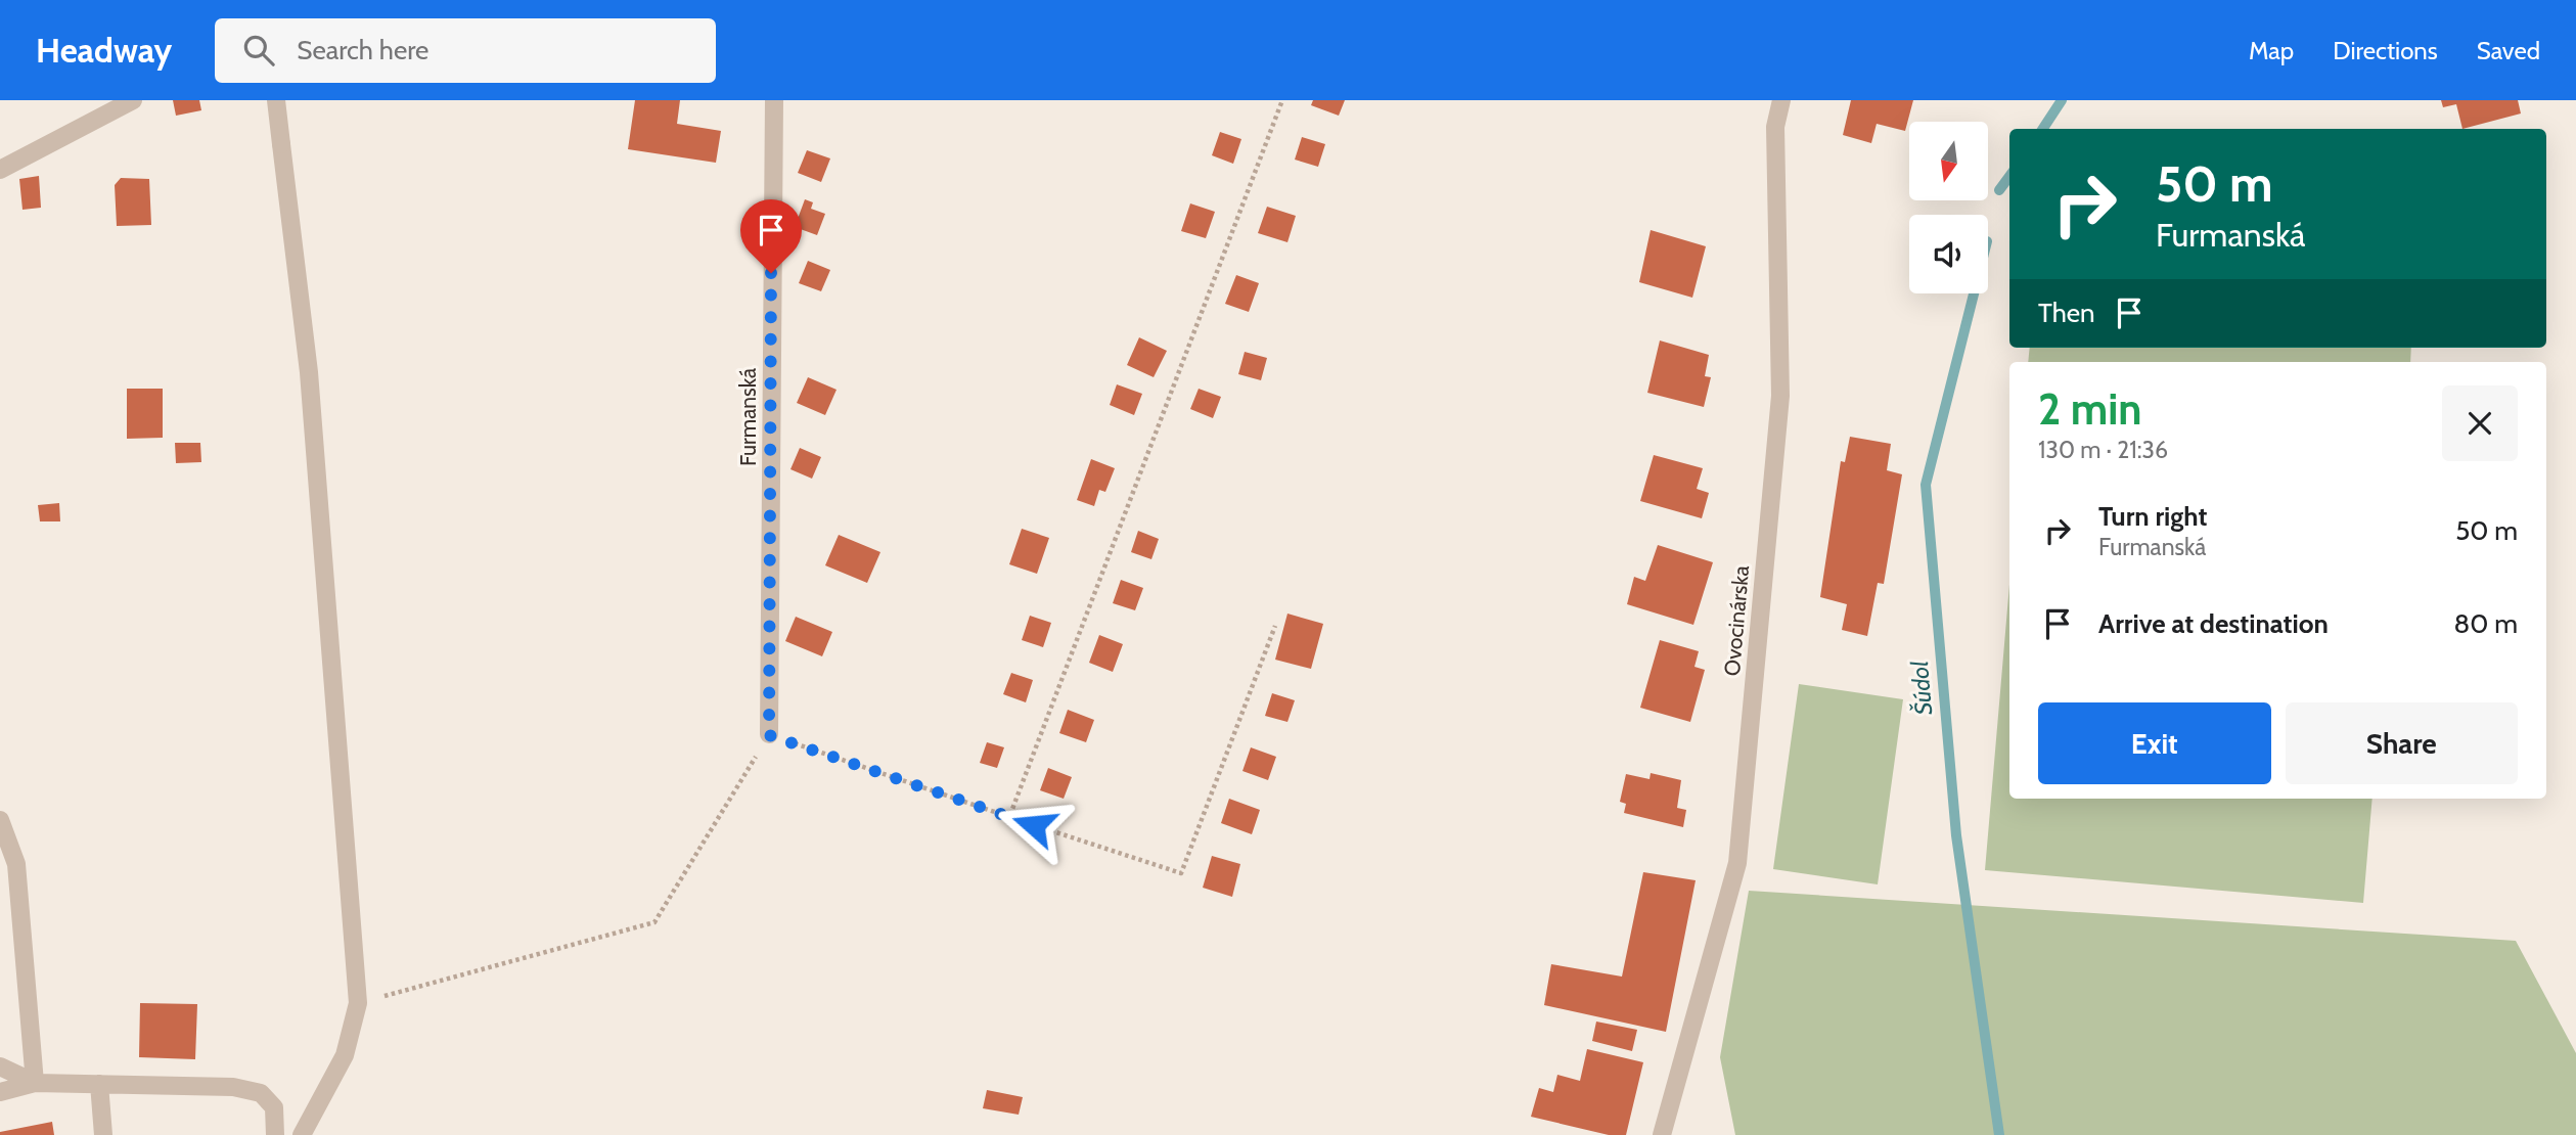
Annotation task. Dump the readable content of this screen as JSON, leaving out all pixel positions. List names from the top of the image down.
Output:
{
  "streets": {
    "street": ["Furmanská", "Ovocinárska"]
  },
  "water": ["Šúdol"],
  "north": "bottom",
  "page": {
    "header": "Headway",
    "search": "Search here",
    "nav": ["Map", "Directions", "Saved"],
    "turn": ["50 m", "Furmanská"],
    "then": "Then",
    "heading": ["2 min", "130 m · 21:36"],
    "list": [
      {
        "name": "Turn right",
        "note": "Furmanská",
        "value": "50 m"
      },
      {
        "name": "Arrive at destination",
        "value": "80 m"
      }
    ],
    "buttons": ["Exit", "Share"]
  }
}
